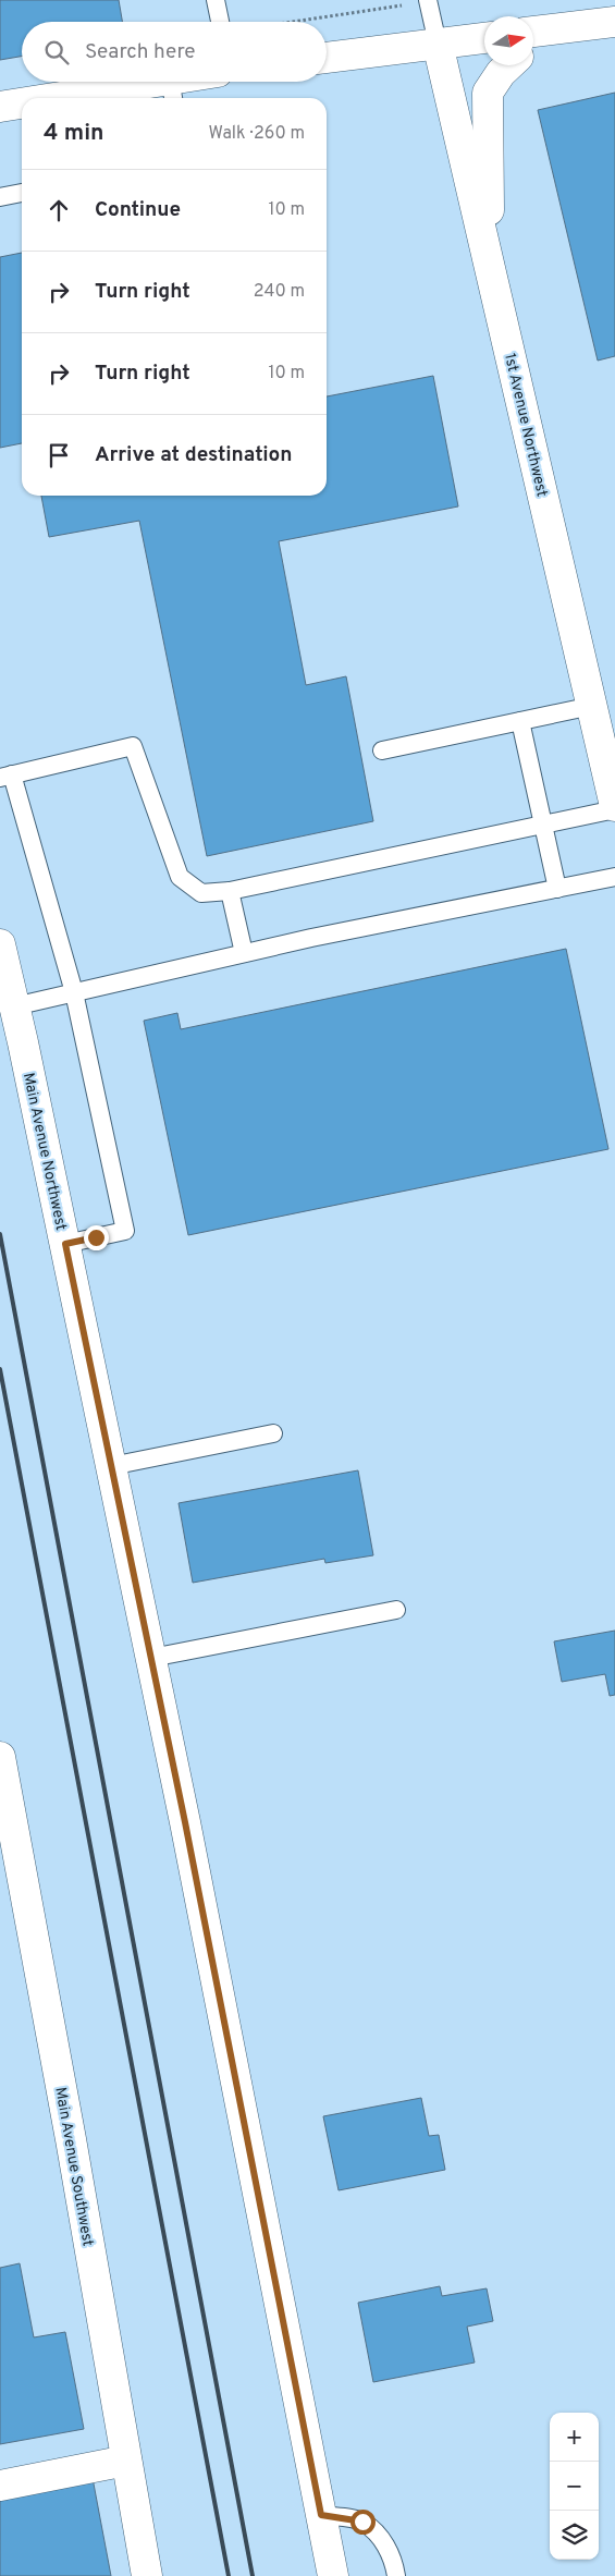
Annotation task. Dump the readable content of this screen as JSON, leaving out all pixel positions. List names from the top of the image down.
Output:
{
  "streets": {
    "street": ["1st Avenue Northwest", "Main Avenue Northwest", "Main Avenue Southwest"]
  },
  "north": "right",
  "page": {
    "search": "Search here",
    "heading": ["4 min", "Walk · 260 m"],
    "list": [
      ["Continue", "10 m"],
      ["Turn right", "240 m"],
      ["Turn right", "10 m"],
      "Arrive at destination"
    ],
    "map_buttons": ["+", "−"]
  }
}
